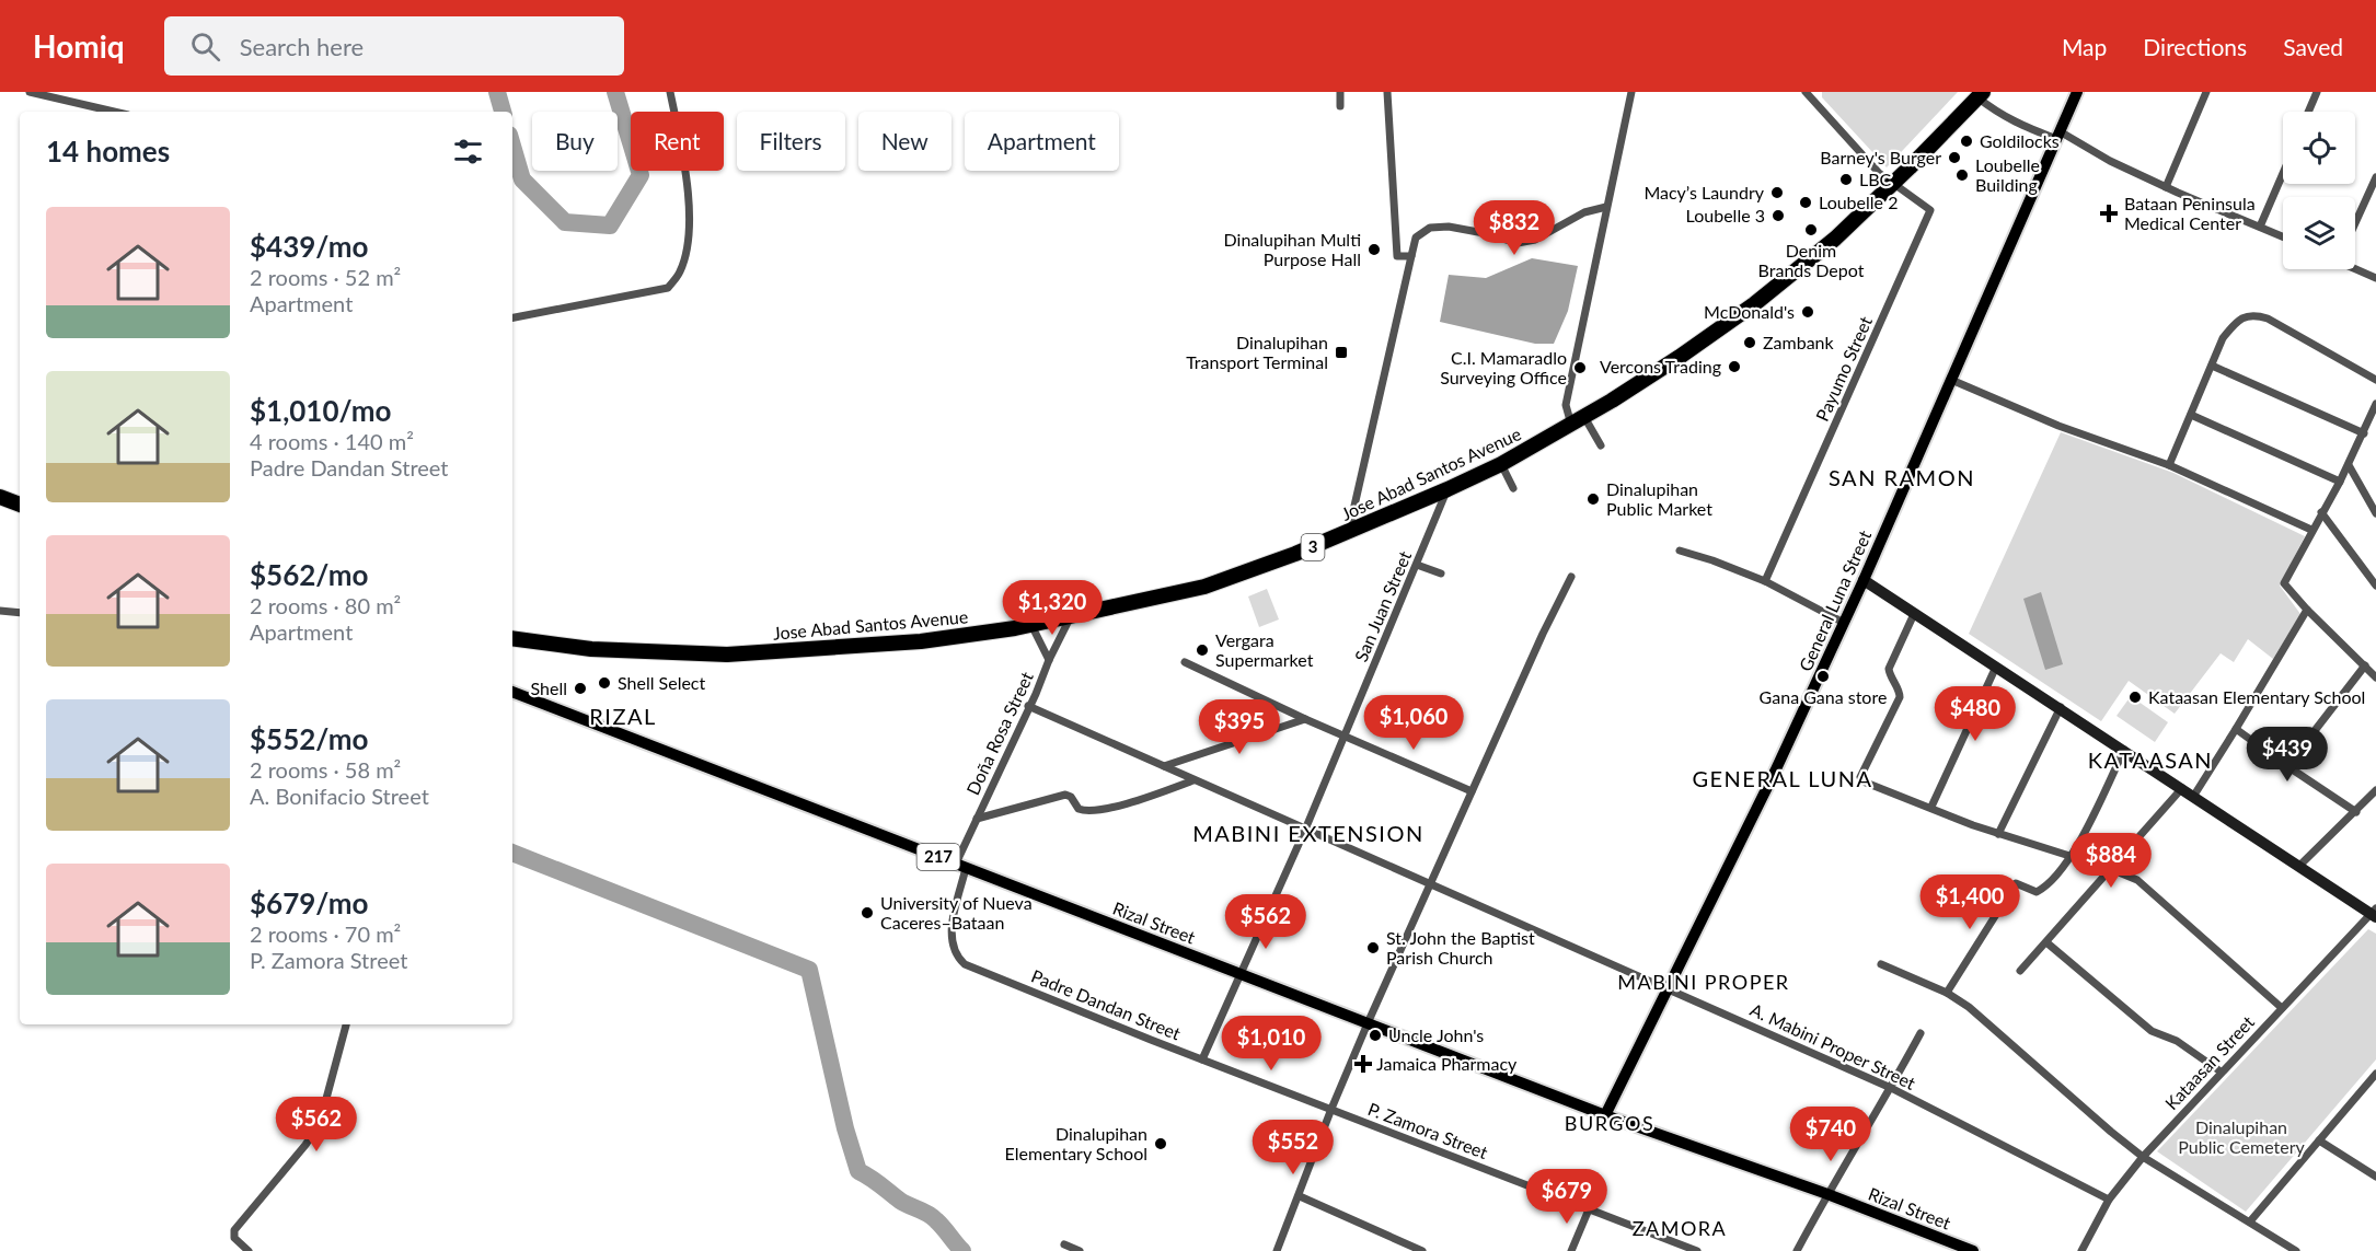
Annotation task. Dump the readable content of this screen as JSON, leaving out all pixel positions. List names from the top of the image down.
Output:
{
  "streets": {
    "highway": ["Jose Abad Santos Avenue", "3"],
    "main road": ["General Luna Street", "217", "Rizal Street"],
    "street": [
      "Payumo Street",
      "San Juan Street",
      "Doña Rosa Street",
      "Padre Dandan Street",
      "A. Mabini Proper Street",
      "Kataasan Street",
      "P. Zamora Street"
    ]
  },
  "crossings": [
    ["Payumo Street", "Jose Abad Santos Avenue"],
    ["Jose Abad Santos Avenue", "San Juan Street"],
    ["Jose Abad Santos Avenue", "Doña Rosa Street"],
    ["General Luna Street", "Rizal Street"],
    ["General Luna Street", "A. Mabini Proper Street"],
    ["San Juan Street", "Rizal Street"],
    ["San Juan Street", "Padre Dandan Street"],
    ["San Juan Street", "A. Mabini Proper Street"],
    ["Doña Rosa Street", "Rizal Street"],
    ["Doña Rosa Street", "Padre Dandan Street"],
    ["Doña Rosa Street", "A. Mabini Proper Street"],
    ["Rizal Street", "Padre Dandan Street"],
    ["Padre Dandan Street", "P. Zamora Street"],
    ["A. Mabini Proper Street", "Kataasan Street"]
  ],
  "districts": [
    "SAN RAMON",
    "RIZAL",
    "KATAASAN",
    "GENERAL LUNA",
    "MABINI EXTENSION",
    "MABINI PROPER",
    "BURGOS",
    "ZAMORA"
  ],
  "parks": ["Dinalupihan Public Cemetery"],
  "places": {
    "other": [
      "Goldilocks",
      "Barney's Burger",
      "Loubelle Building",
      "LBC",
      "Macy’s Laundry",
      "Loubelle 2",
      "Loubelle 3",
      "Denim Brands Depot",
      "Dinalupihan Multi Purpose Hall",
      "McDonald's",
      "Zambank",
      "Vercons Trading",
      "C.I. Mamaradlo Surveying Office",
      "Dinalupihan Public Market",
      "Vergara Supermarket",
      "Gana Gana store",
      "Shell Select",
      "Shell",
      "Kataasan Elementary School",
      "University of Nueva Caceres–Bataan",
      "St. John the Baptist Parish Church",
      "Uncle John's",
      "Dinalupihan Elementary School"
    ],
    "health": ["Bataan Peninsula Medical Center", "Jamaica Pharmacy"],
    "transit": ["Dinalupihan Transport Terminal"]
  },
  "page": {
    "header": "Homiq",
    "search": "Search here",
    "nav": ["Map", "Directions", "Saved"],
    "chip": [
      "Buy",
      "Rent",
      "Filters",
      "New",
      "Apartment"
    ],
    "heading": "14 homes",
    "list": [
      {
        "name": "$439/mo",
        "note": "2 rooms · 52 m² · Apartment"
      },
      {
        "name": "$1,010/mo",
        "note": "4 rooms · 140 m² · Padre Dandan Street"
      },
      {
        "name": "$562/mo",
        "note": "2 rooms · 80 m² · Apartment"
      },
      {
        "name": "$552/mo",
        "note": "2 rooms · 58 m² · A. Bonifacio Street"
      },
      {
        "name": "$679/mo",
        "note": "2 rooms · 70 m² · P. Zamora Street"
      }
    ],
    "price": [
      "$832",
      "$1,320",
      "$480",
      "$1,060",
      "$395",
      "$439",
      "$884",
      "$1,400",
      "$562",
      "$1,010",
      "$562",
      "$740",
      "$552",
      "$679"
    ]
  }
}
